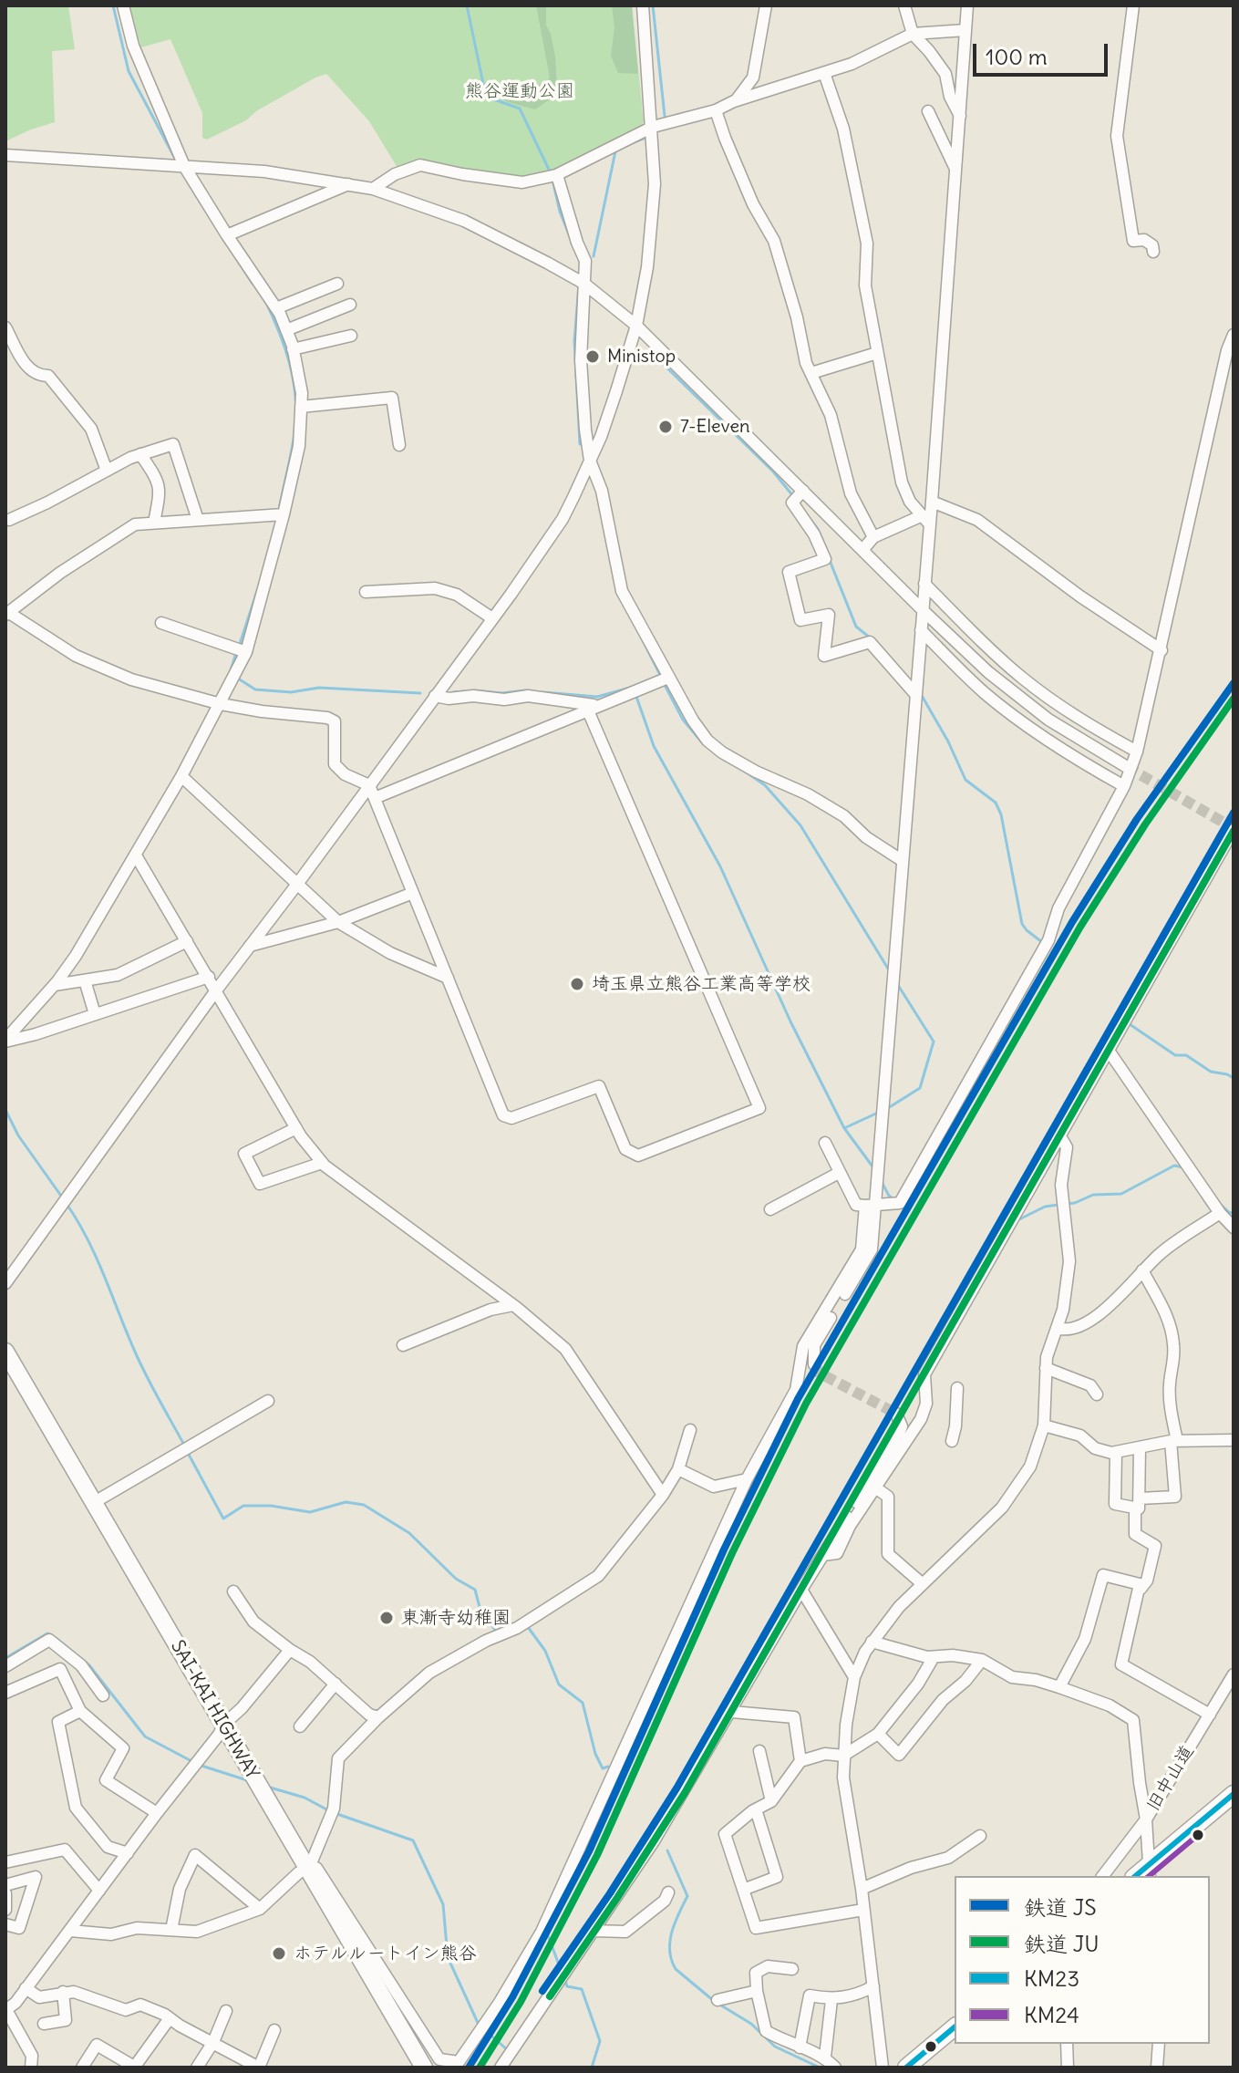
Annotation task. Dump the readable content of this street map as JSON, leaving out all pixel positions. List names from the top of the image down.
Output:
{
  "streets": {
    "highway": ["SAI-KAI HIGHWAY"],
    "street": ["旧中山道"]
  },
  "parks": ["熊谷運動公園"],
  "places": [
    "Ministop",
    "7-Eleven",
    "埼玉県立熊谷工業高等学校",
    "東漸寺幼稚園",
    "ホテルルートイン熊谷"
  ],
  "lines": [
    "rail line JS",
    "rail line JU",
    "transit line KM23",
    "transit line KM24"
  ],
  "legend": [
    "鉄道 JS",
    "鉄道 JU",
    "KM23",
    "KM24"
  ],
  "scale_bar": "100 m"
}
